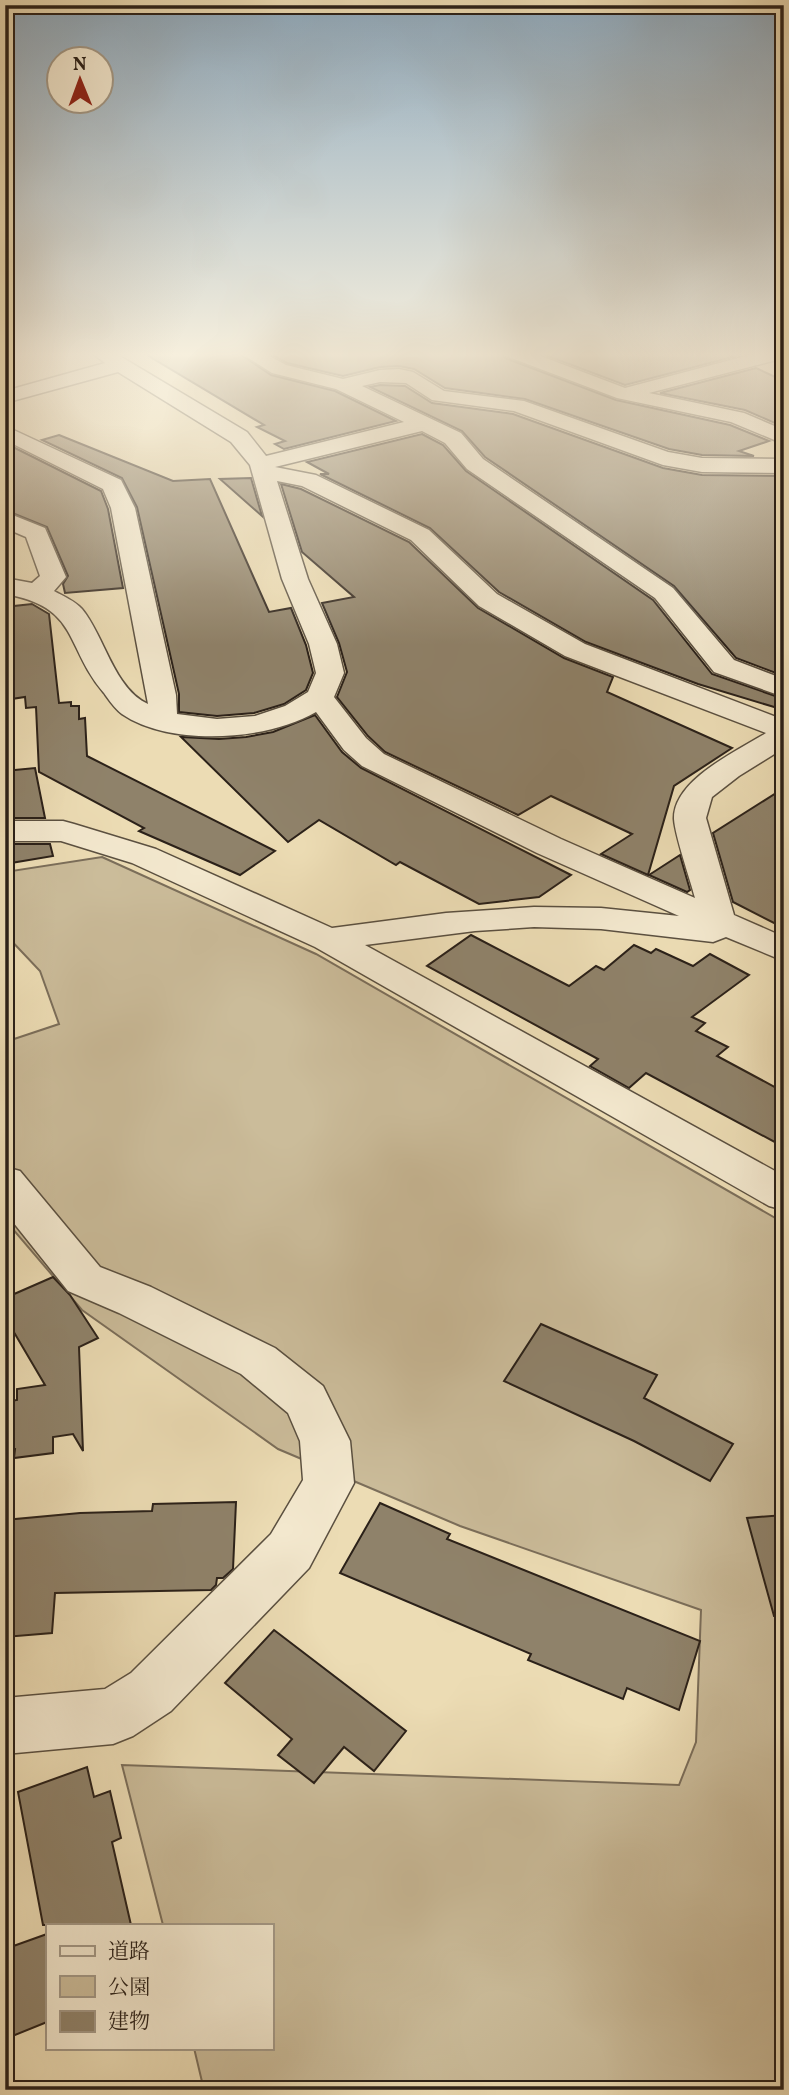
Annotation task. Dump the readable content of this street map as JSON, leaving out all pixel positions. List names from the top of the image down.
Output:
{
  "legend": ["道路", "公園", "建物"],
  "north": "top"
}
